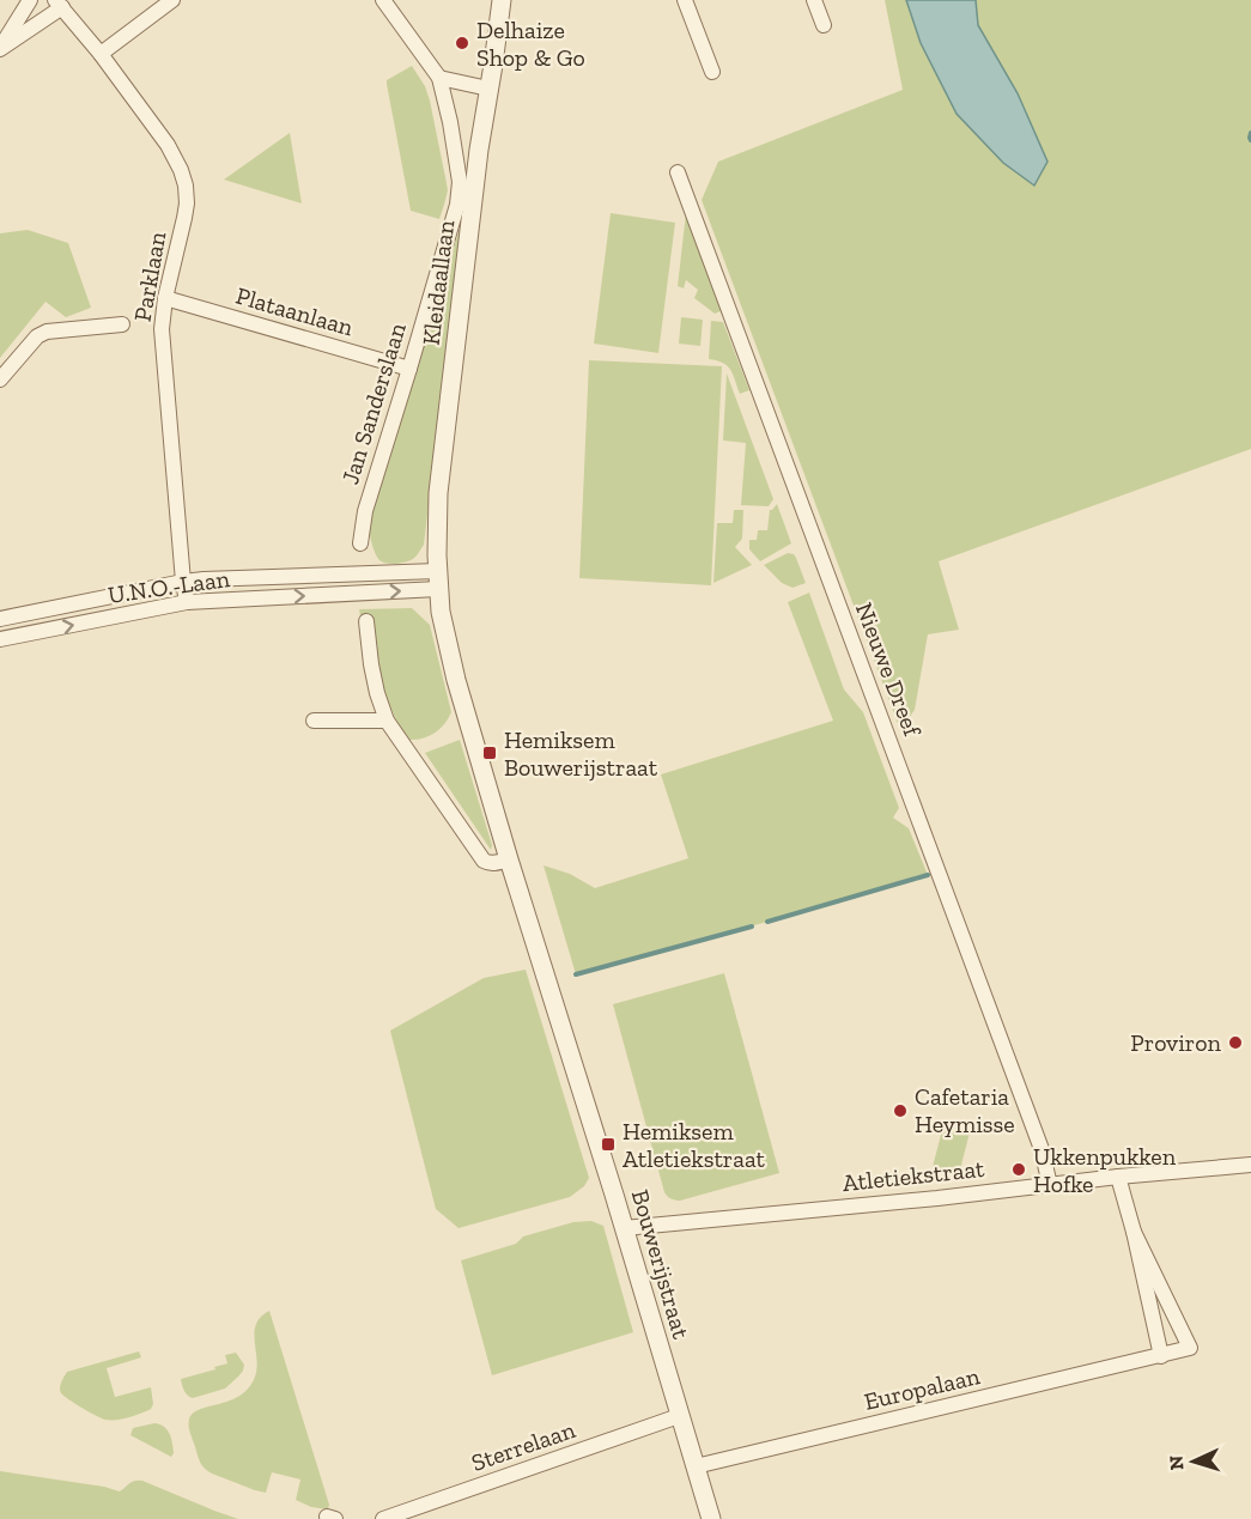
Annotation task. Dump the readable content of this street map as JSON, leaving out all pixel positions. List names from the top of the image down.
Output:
{
  "streets": {
    "street": [
      "Parklaan",
      "Kleidaallaan",
      "Plataanlaan",
      "Jan Sanderslaan",
      "U.N.O.-Laan",
      "Nieuwe Dreef",
      "Atletiekstraat",
      "Bouwerijstraat",
      "Europalaan",
      "Sterrelaan"
    ]
  },
  "crossings": [
    ["Parklaan", "Plataanlaan"],
    ["Parklaan", "U.N.O.-Laan"],
    ["Kleidaallaan", "U.N.O.-Laan"],
    ["Kleidaallaan", "Bouwerijstraat"],
    ["Plataanlaan", "Jan Sanderslaan"],
    ["U.N.O.-Laan", "Bouwerijstraat"],
    ["Nieuwe Dreef", "Atletiekstraat"],
    ["Atletiekstraat", "Bouwerijstraat"],
    ["Atletiekstraat", "Europalaan"],
    ["Bouwerijstraat", "Europalaan"],
    ["Bouwerijstraat", "Sterrelaan"]
  ],
  "places": {
    "other": [
      "Delhaize Shop & Go",
      "Proviron",
      "Cafetaria Heymisse",
      "Ukkenpukken Hofke"
    ],
    "transit": ["Hemiksem Bouwerijstraat", "Hemiksem Atletiekstraat"]
  },
  "north": "left"
}
